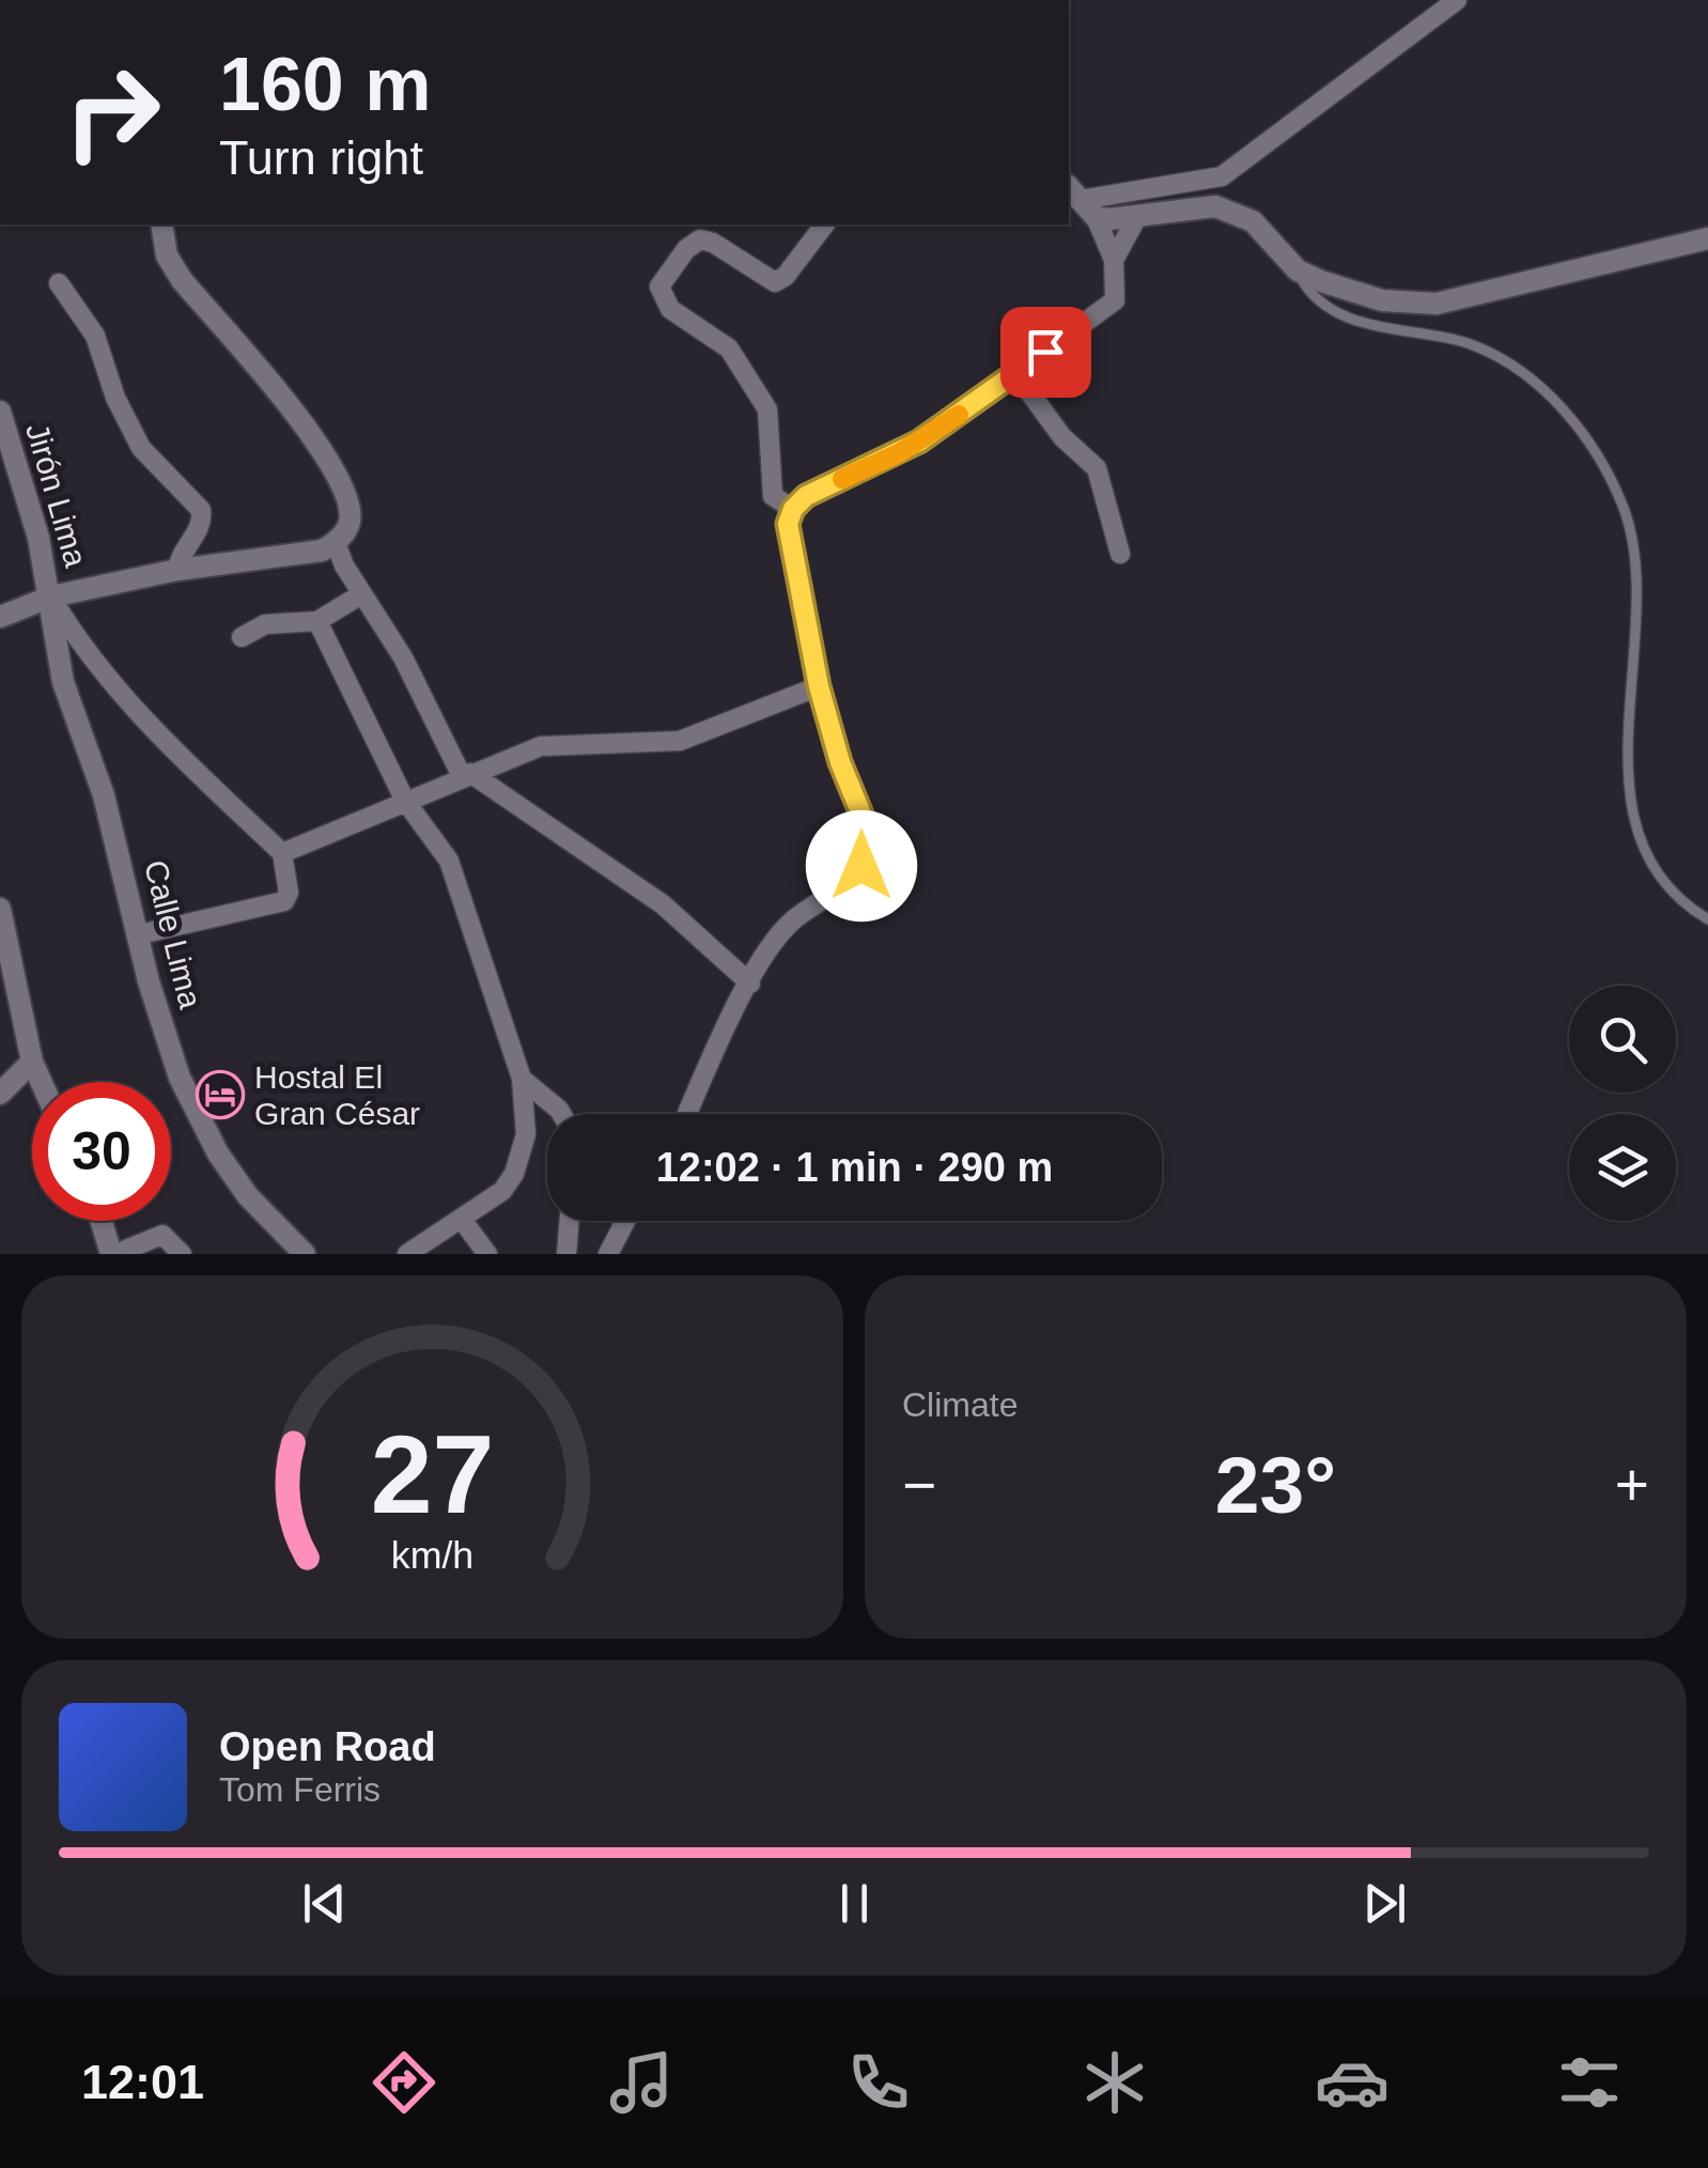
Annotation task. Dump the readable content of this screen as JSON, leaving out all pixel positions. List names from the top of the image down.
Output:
{
  "streets": {
    "street": ["Jirón Lima", "Calle Lima"]
  },
  "crossings": [
    ["Jirón Lima", "Calle Lima"]
  ],
  "places": {
    "hotel": ["Hostal El Gran César"]
  },
  "page": {
    "turn": ["160 m", "Turn right"],
    "limit": "30",
    "trip": "12:02 · 1 min · 290 m",
    "tile": "Climate",
    "heat": ["−", "23°", "+"],
    "song": ["Open Road", "Tom Ferris"],
    "tabs": "12:01",
    "gauge": ["27", "km/h"]
  }
}
